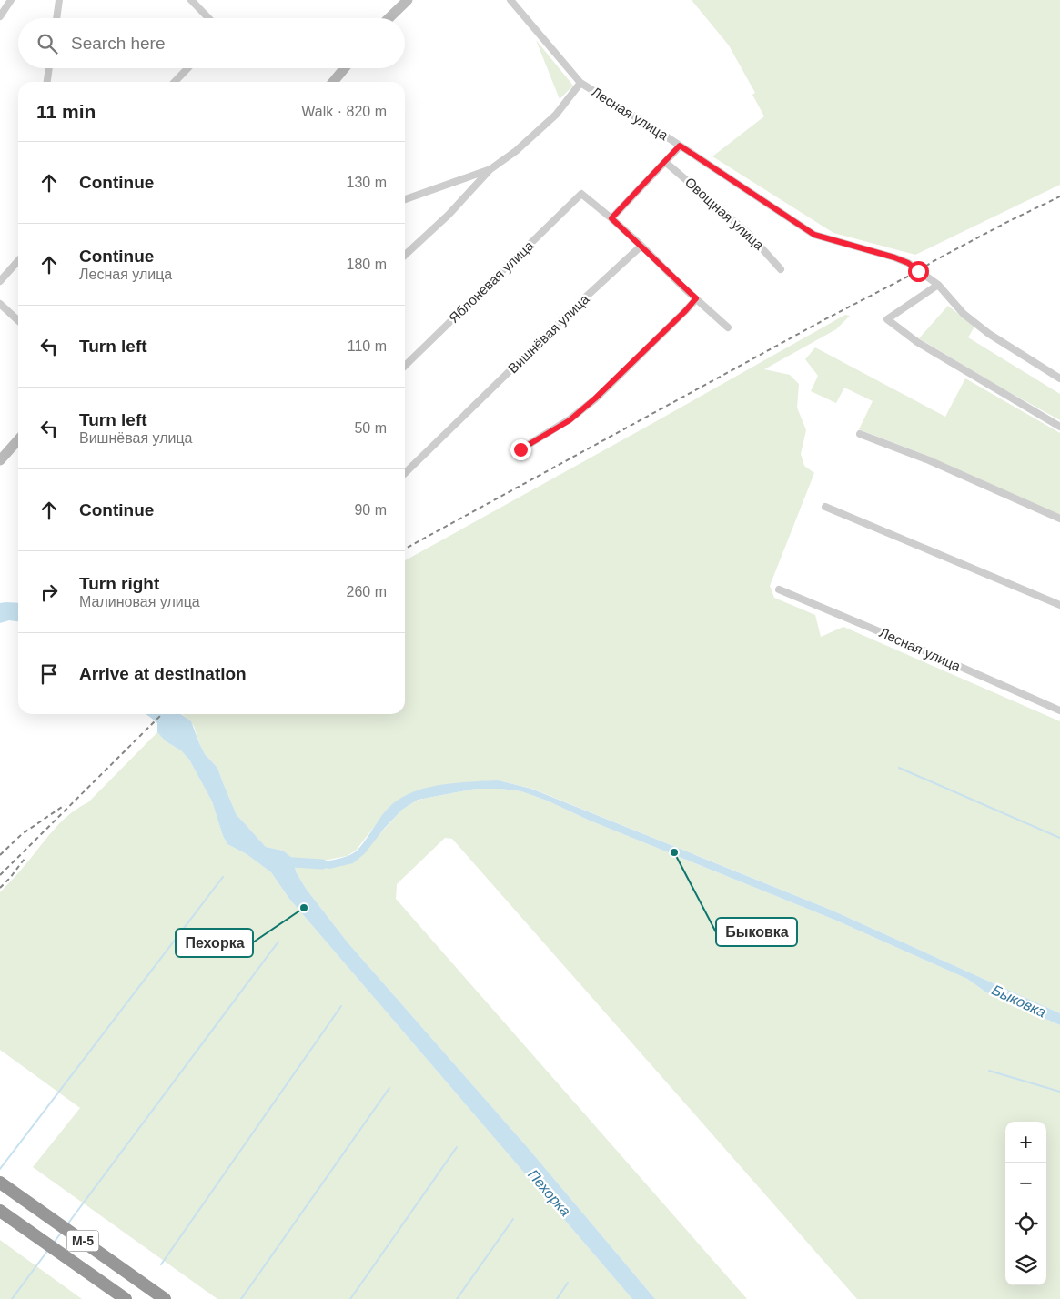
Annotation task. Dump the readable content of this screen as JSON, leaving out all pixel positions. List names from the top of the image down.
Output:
{
  "streets": {
    "highway": ["М-5"],
    "street": [
      "Лесная улица",
      "Овощная улица",
      "Яблоневая улица",
      "Вишнёвая улица"
    ]
  },
  "water": ["Быковка", "Пехорка"],
  "places": ["Быковка", "Пехорка"],
  "page": {
    "search": "Search here",
    "heading": ["11 min", "Walk · 820 m"],
    "list": [
      ["Continue", "130 m"],
      ["Continue", "Лесная улица", "180 m"],
      ["Turn left", "110 m"],
      ["Turn left", "Вишнёвая улица", "50 m"],
      ["Continue", "90 m"],
      ["Turn right", "Малиновая улица", "260 m"],
      "Arrive at destination"
    ],
    "map_buttons": ["+", "−"]
  }
}
